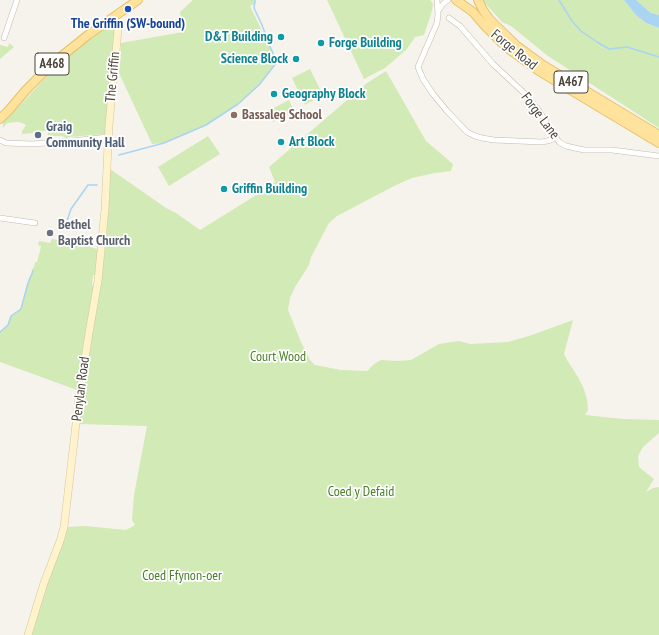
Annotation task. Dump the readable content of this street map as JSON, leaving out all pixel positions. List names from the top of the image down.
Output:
{
  "streets": {
    "main road": ["Forge Road", "A468", "A467"],
    "street": ["The Griffin", "Forge Lane", "Penylan Road"]
  },
  "crossings": [
    ["A468", "The Griffin"],
    ["The Griffin", "Penylan Road"]
  ],
  "parks": ["Court Wood", "Coed y Defaid", "Coed Ffynon-oer"],
  "places": [
    "The Griffin (SW-bound)",
    "D&T Building",
    "Forge Building",
    "Science Block",
    "Geography Block",
    "Bassaleg School",
    "Graig Community Hall",
    "Art Block",
    "Griffin Building",
    "Bethel Baptist Church"
  ]
}
